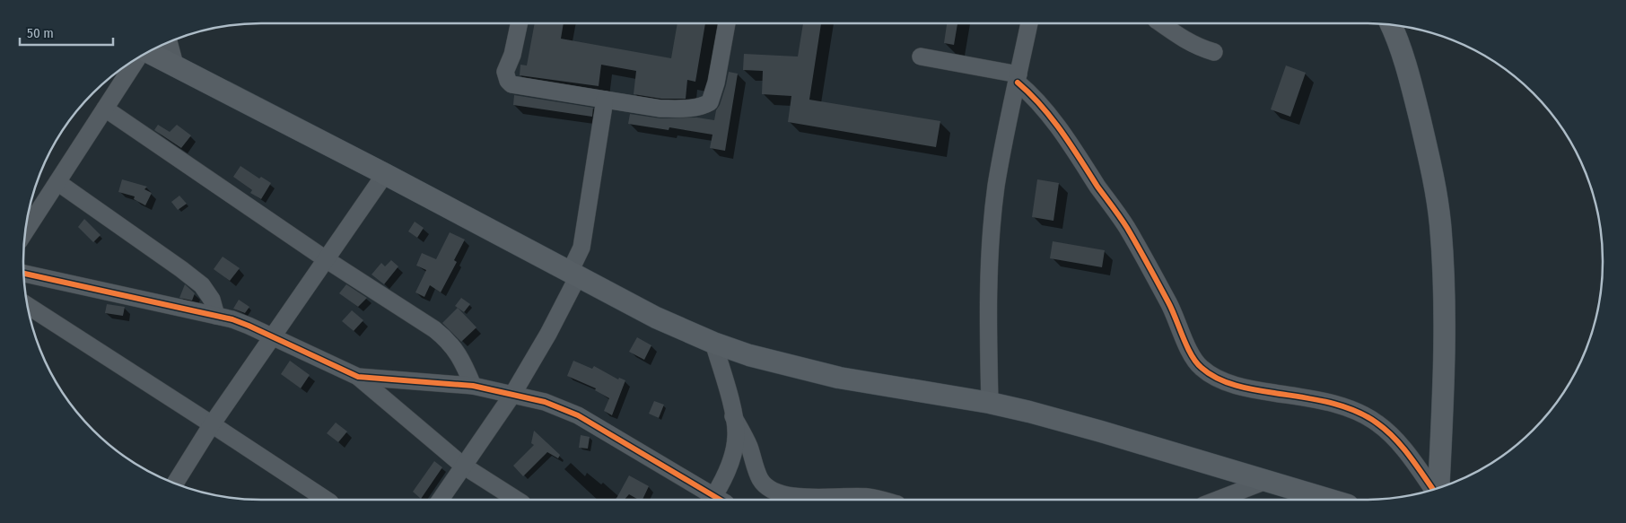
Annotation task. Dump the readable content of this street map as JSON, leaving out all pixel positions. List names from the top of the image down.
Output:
{
  "scale_bar": "50 m"
}
